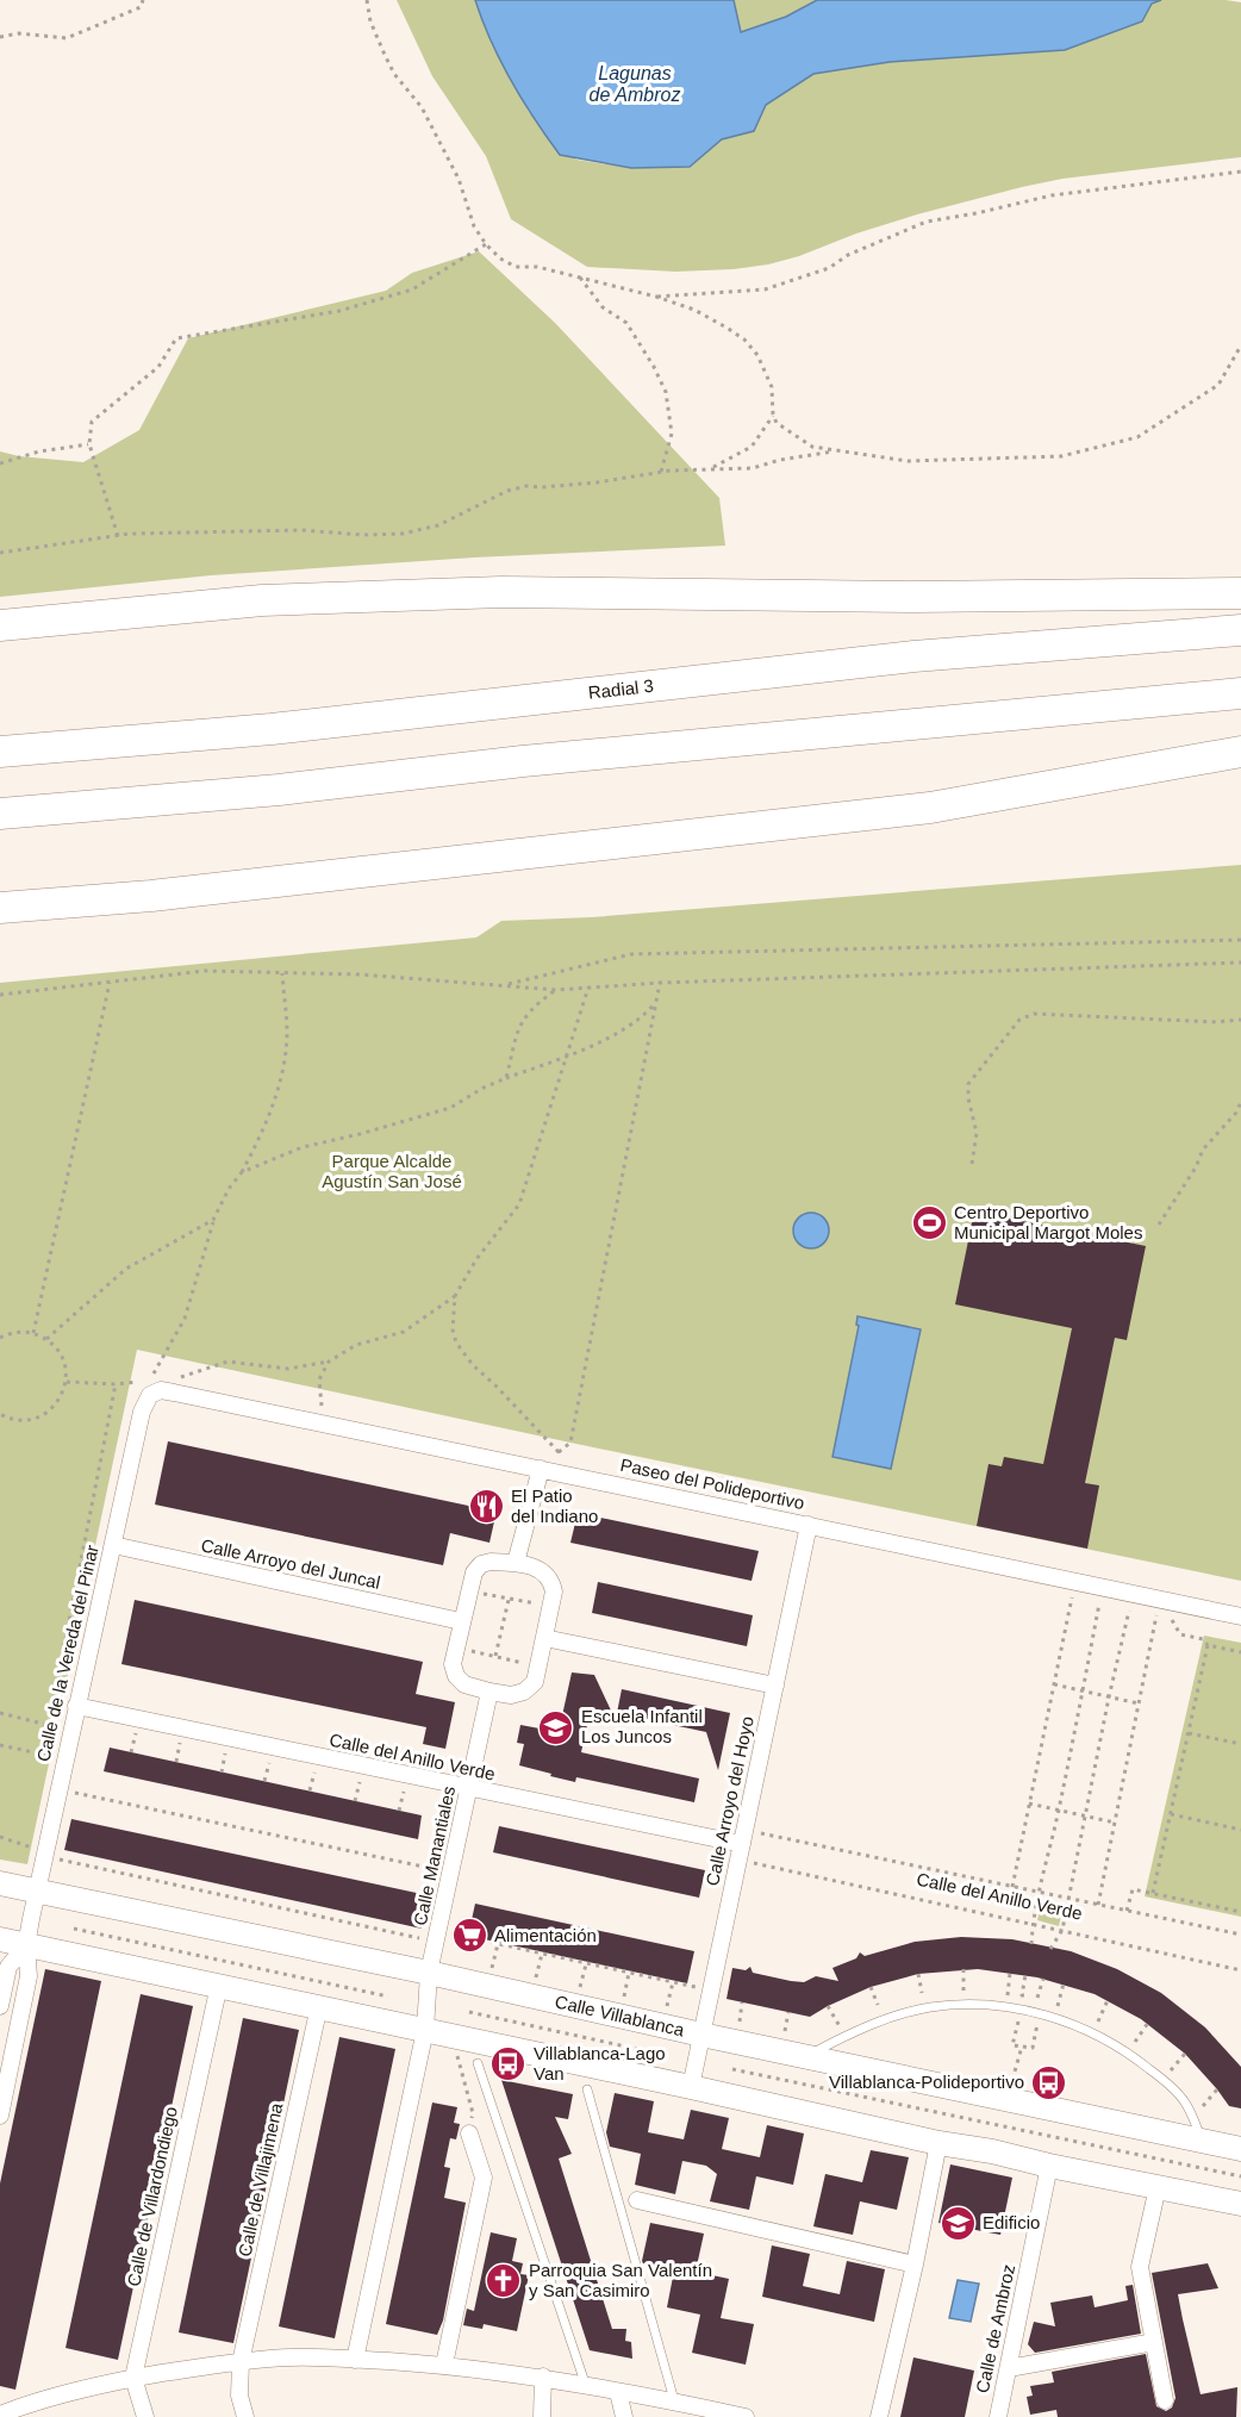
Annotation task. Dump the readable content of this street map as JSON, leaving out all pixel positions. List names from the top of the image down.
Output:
{
  "streets": {
    "highway": ["Radial 3"],
    "main road": ["Calle Villablanca"],
    "street": [
      "Paseo del Polideportivo",
      "Calle Arroyo del Juncal",
      "Calle de la Vereda del Pinar",
      "Calle del Anillo Verde",
      "Calle Arroyo del Hoyo",
      "Calle Manantiales",
      "Calle de Villajimena",
      "Calle de Villardondiego",
      "Calle de Ambroz"
    ]
  },
  "crossings": [
    ["Paseo del Polideportivo", "Calle de la Vereda del Pinar"],
    ["Paseo del Polideportivo", "Calle Arroyo del Hoyo"],
    ["Calle Arroyo del Juncal", "Calle de la Vereda del Pinar"],
    ["Calle de la Vereda del Pinar", "Calle del Anillo Verde"],
    ["Calle de la Vereda del Pinar", "Calle Villablanca"],
    ["Calle del Anillo Verde", "Calle Arroyo del Hoyo"],
    ["Calle del Anillo Verde", "Calle Manantiales"],
    ["Calle Arroyo del Hoyo", "Calle Villablanca"],
    ["Calle Manantiales", "Calle Villablanca"]
  ],
  "water": ["Lagunas de Ambroz"],
  "parks": ["Parque Alcalde Agustín San José"],
  "places": {
    "sports": ["Centro Deportivo Municipal Margot Moles"],
    "restaurant": ["El Patio del Indiano"],
    "school or university": ["Escuela Infantil Los Juncos", "Edificio"],
    "supermarket": ["Alimentación"],
    "bus stop": ["Villablanca-Lago Van", "Villablanca-Polideportivo"],
    "church": ["Parroquia San Valentín y San Casimiro"]
  }
}
